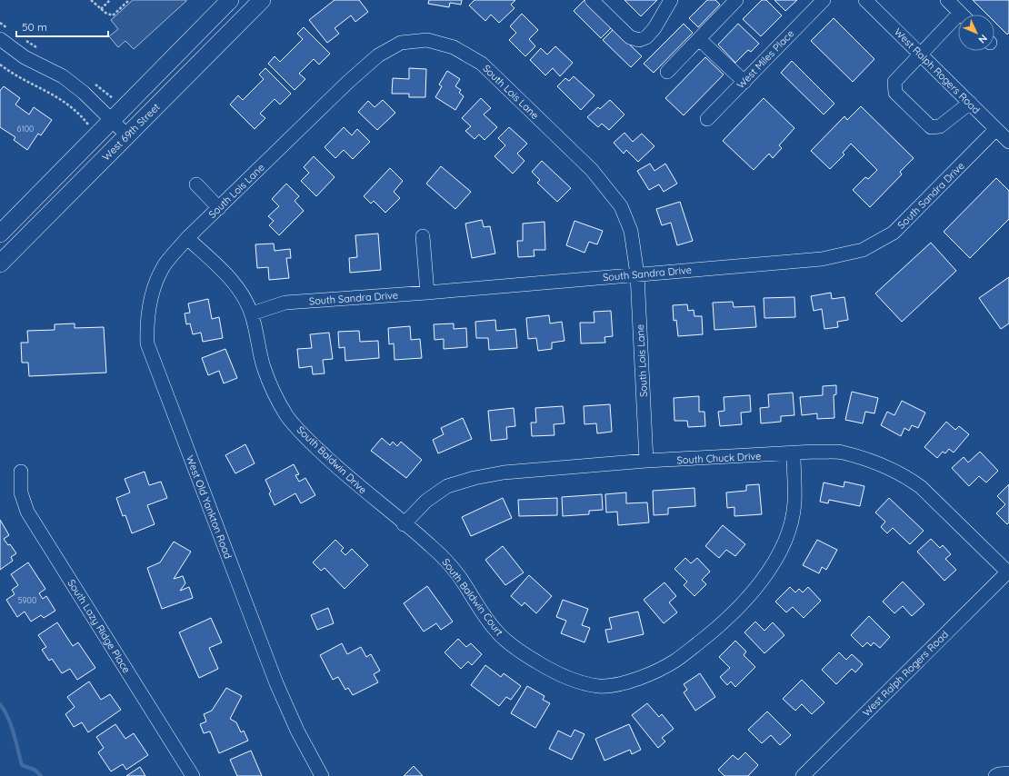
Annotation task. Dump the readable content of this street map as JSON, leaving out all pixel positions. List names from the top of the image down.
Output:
{
  "streets": {
    "main road": ["West 69th Street"],
    "street": [
      "West Miles Place",
      "West Ralph Rogers Road",
      "South Lois Lane",
      "South Sandra Drive",
      "South Chuck Drive",
      "South Baldwin Drive",
      "West Old Yankton Road",
      "South Baldwin Court",
      "South Lazy Ridge Place"
    ]
  },
  "crossings": [
    ["West Ralph Rogers Road", "South Sandra Drive"],
    ["West Ralph Rogers Road", "South Chuck Drive"],
    ["South Lois Lane", "South Sandra Drive"],
    ["South Lois Lane", "South Chuck Drive"],
    ["South Lois Lane", "South Baldwin Drive"],
    ["South Lois Lane", "West Old Yankton Road"],
    ["South Sandra Drive", "South Baldwin Drive"],
    ["South Chuck Drive", "South Baldwin Drive"],
    ["South Chuck Drive", "South Baldwin Court"],
    ["South Baldwin Drive", "West Old Yankton Road"],
    ["South Baldwin Drive", "South Baldwin Court"]
  ],
  "house_numbers": ["6100", "5900"],
  "scale_bar": "50 m",
  "north": "bottom right"
}
